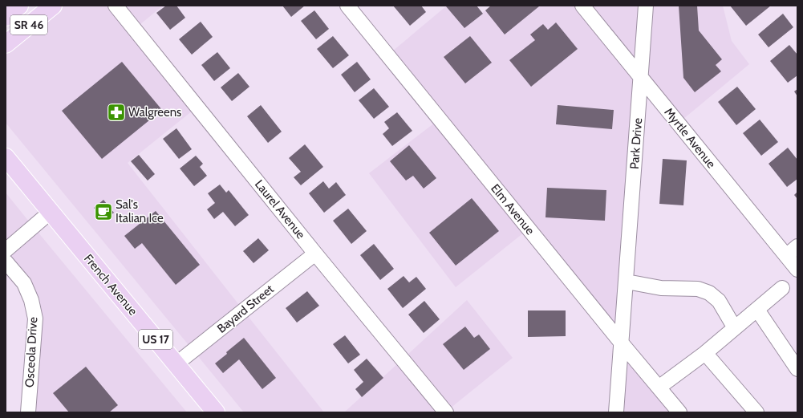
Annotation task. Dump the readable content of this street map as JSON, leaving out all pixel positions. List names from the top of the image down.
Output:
{
  "streets": {
    "main road": ["SR 46", "French Avenue", "US 17"],
    "street": [
      "Myrtle Avenue",
      "Park Drive",
      "Laurel Avenue",
      "Elm Avenue",
      "Bayard Street",
      "Osceola Drive"
    ]
  },
  "crossings": [
    ["Myrtle Avenue", "Park Drive"],
    ["Park Drive", "Elm Avenue"],
    ["Laurel Avenue", "Bayard Street"],
    ["French Avenue", "Bayard Street"]
  ],
  "places": {
    "pharmacy": ["Walgreens"],
    "cafe": ["Sal's Italian Ice"]
  }
}
